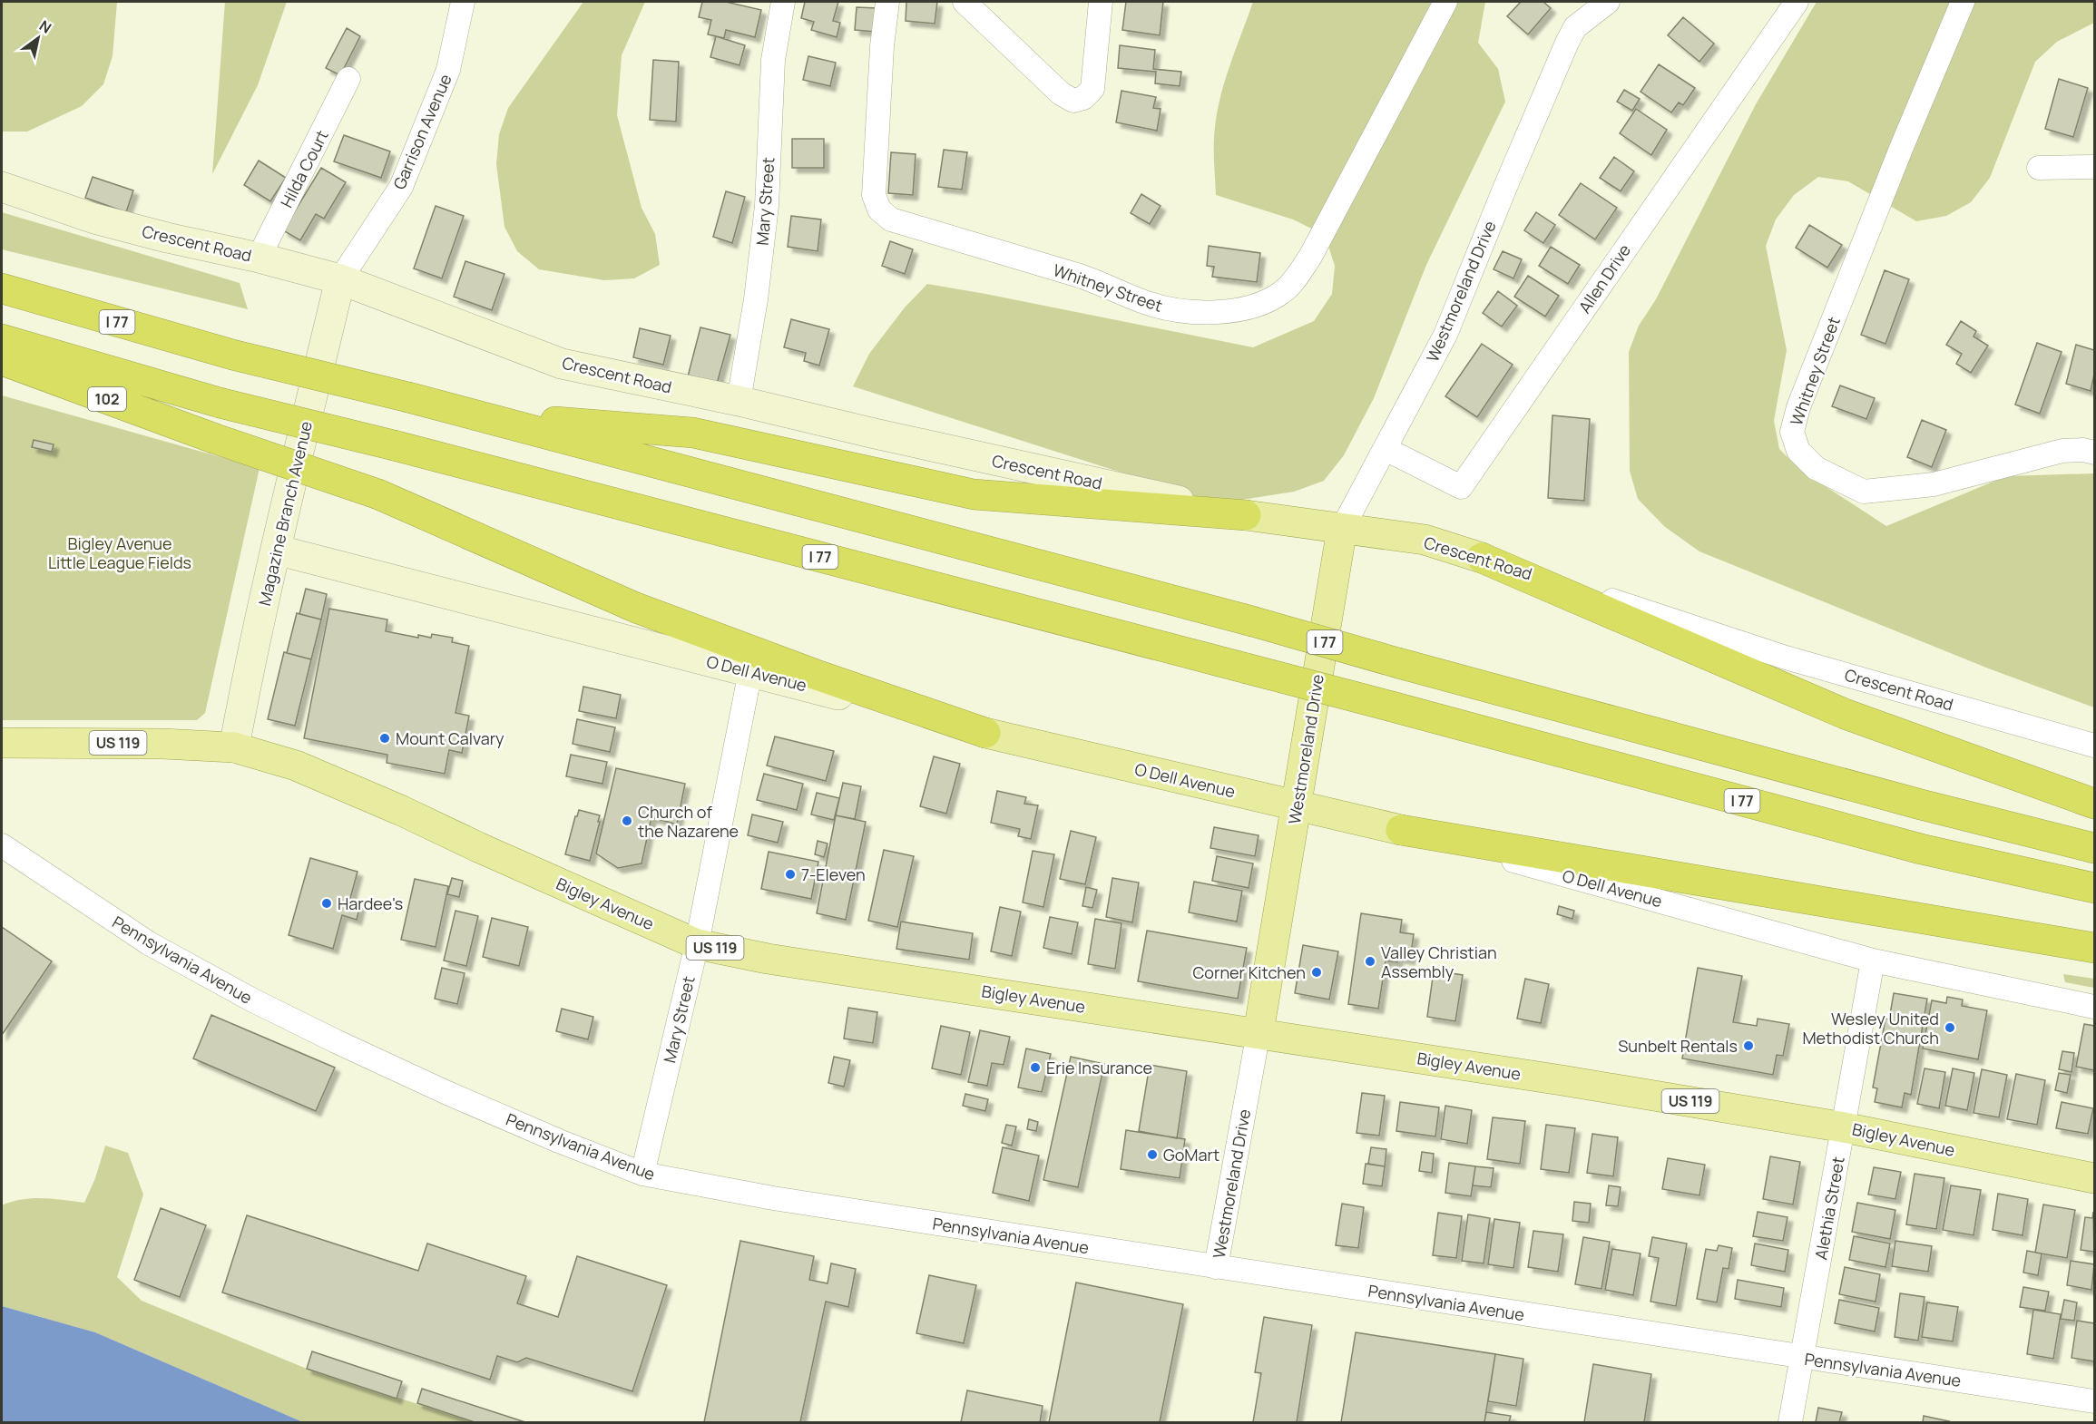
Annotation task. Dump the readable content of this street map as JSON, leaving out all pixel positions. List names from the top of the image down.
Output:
{
  "streets": {
    "highway": ["I 77", "102"],
    "main road": [
      "Crescent Road",
      "Westmoreland Drive",
      "O Dell Avenue",
      "US 119",
      "Bigley Avenue"
    ],
    "street": [
      "Garrison Avenue",
      "Hilda Court",
      "Mary Street",
      "Allen Drive",
      "Whitney Street",
      "Magazine Branch Avenue",
      "Pennsylvania Avenue",
      "Alethia Street"
    ]
  },
  "crossings": [
    ["Garrison Avenue", "Crescent Road"],
    ["Garrison Avenue", "Magazine Branch Avenue"],
    ["Hilda Court", "Crescent Road"],
    ["Mary Street", "Crescent Road"],
    ["Mary Street", "O Dell Avenue"],
    ["Mary Street", "Bigley Avenue"],
    ["Mary Street", "Pennsylvania Avenue"],
    ["Crescent Road", "Westmoreland Drive"],
    ["Crescent Road", "Magazine Branch Avenue"],
    ["Allen Drive", "Westmoreland Drive"],
    ["Westmoreland Drive", "O Dell Avenue"],
    ["Westmoreland Drive", "Bigley Avenue"],
    ["Westmoreland Drive", "Pennsylvania Avenue"],
    ["102", "O Dell Avenue"],
    ["Magazine Branch Avenue", "O Dell Avenue"],
    ["Magazine Branch Avenue", "Bigley Avenue"],
    ["O Dell Avenue", "Alethia Street"],
    ["Bigley Avenue", "Alethia Street"],
    ["Pennsylvania Avenue", "Alethia Street"]
  ],
  "parks": ["Bigley Avenue Little League Fields"],
  "places": [
    "Mount Calvary",
    "Church of the Nazarene",
    "7-Eleven",
    "Hardee's",
    "Valley Christian Assembly",
    "Corner Kitchen",
    "Wesley United Methodist Church",
    "Sunbelt Rentals",
    "Erie Insurance",
    "GoMart"
  ],
  "north": "top right"
}
